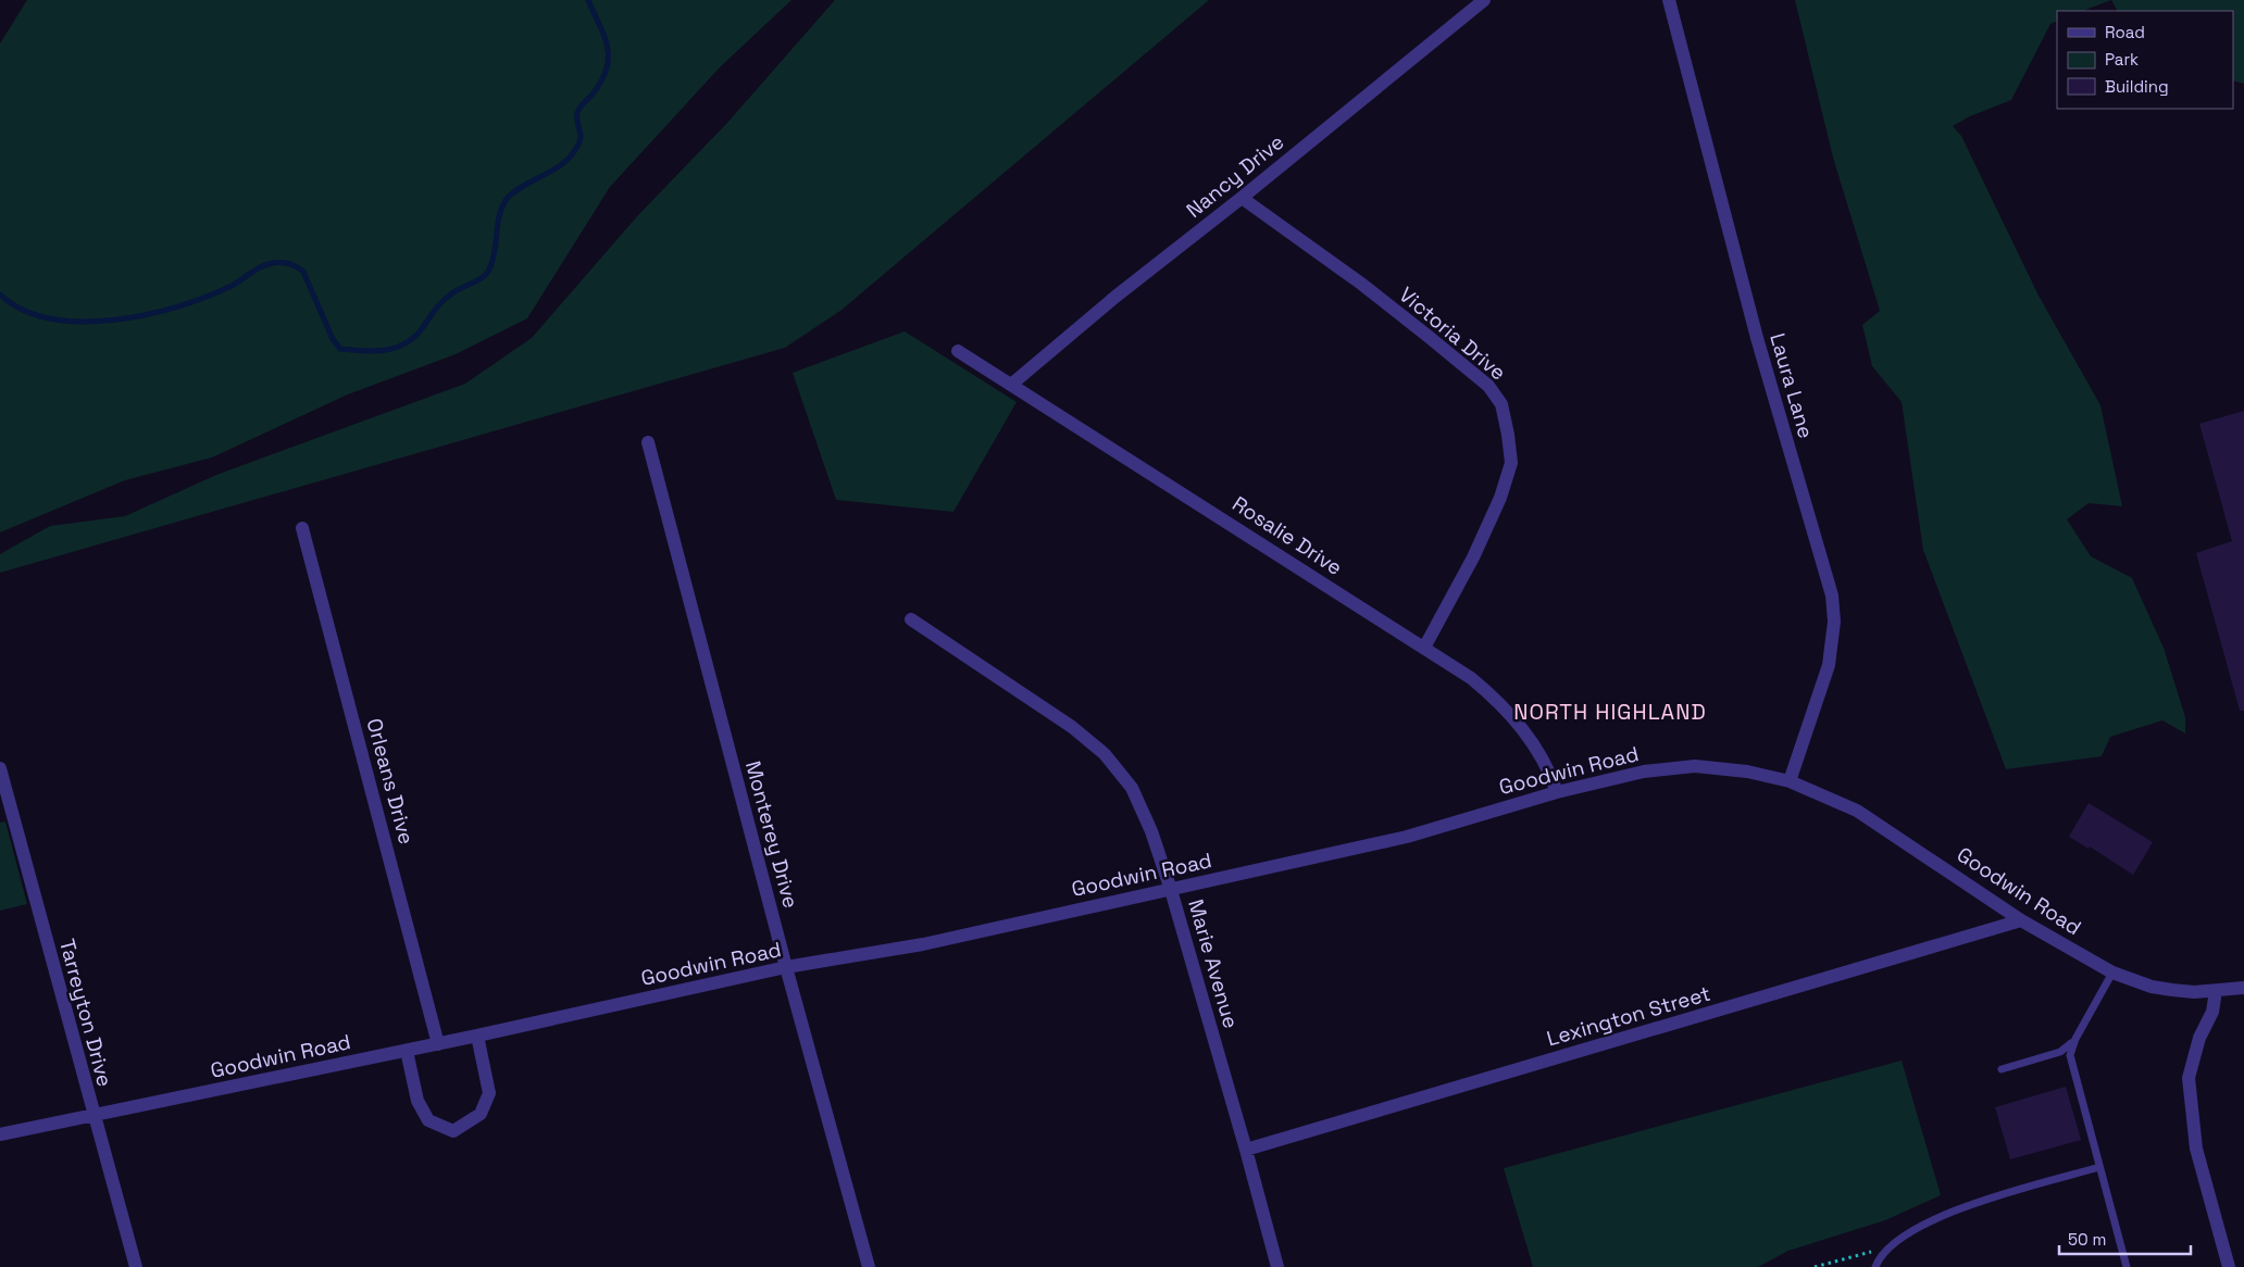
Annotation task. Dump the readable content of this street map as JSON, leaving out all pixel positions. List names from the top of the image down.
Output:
{
  "streets": {
    "street": [
      "Nancy Drive",
      "Victoria Drive",
      "Laura Lane",
      "Rosalie Drive",
      "Goodwin Road",
      "Orleans Drive",
      "Monterey Drive",
      "Marie Avenue",
      "Tarreyton Drive",
      "Lexington Street"
    ]
  },
  "crossings": [
    ["Nancy Drive", "Victoria Drive"],
    ["Nancy Drive", "Rosalie Drive"],
    ["Victoria Drive", "Rosalie Drive"],
    ["Laura Lane", "Goodwin Road"],
    ["Rosalie Drive", "Goodwin Road"],
    ["Goodwin Road", "Orleans Drive"],
    ["Goodwin Road", "Monterey Drive"],
    ["Goodwin Road", "Marie Avenue"],
    ["Goodwin Road", "Tarreyton Drive"],
    ["Goodwin Road", "Lexington Street"],
    ["Marie Avenue", "Lexington Street"]
  ],
  "districts": ["NORTH HIGHLAND"],
  "legend": ["Road", "Park", "Building"],
  "scale_bar": "50 m"
}
